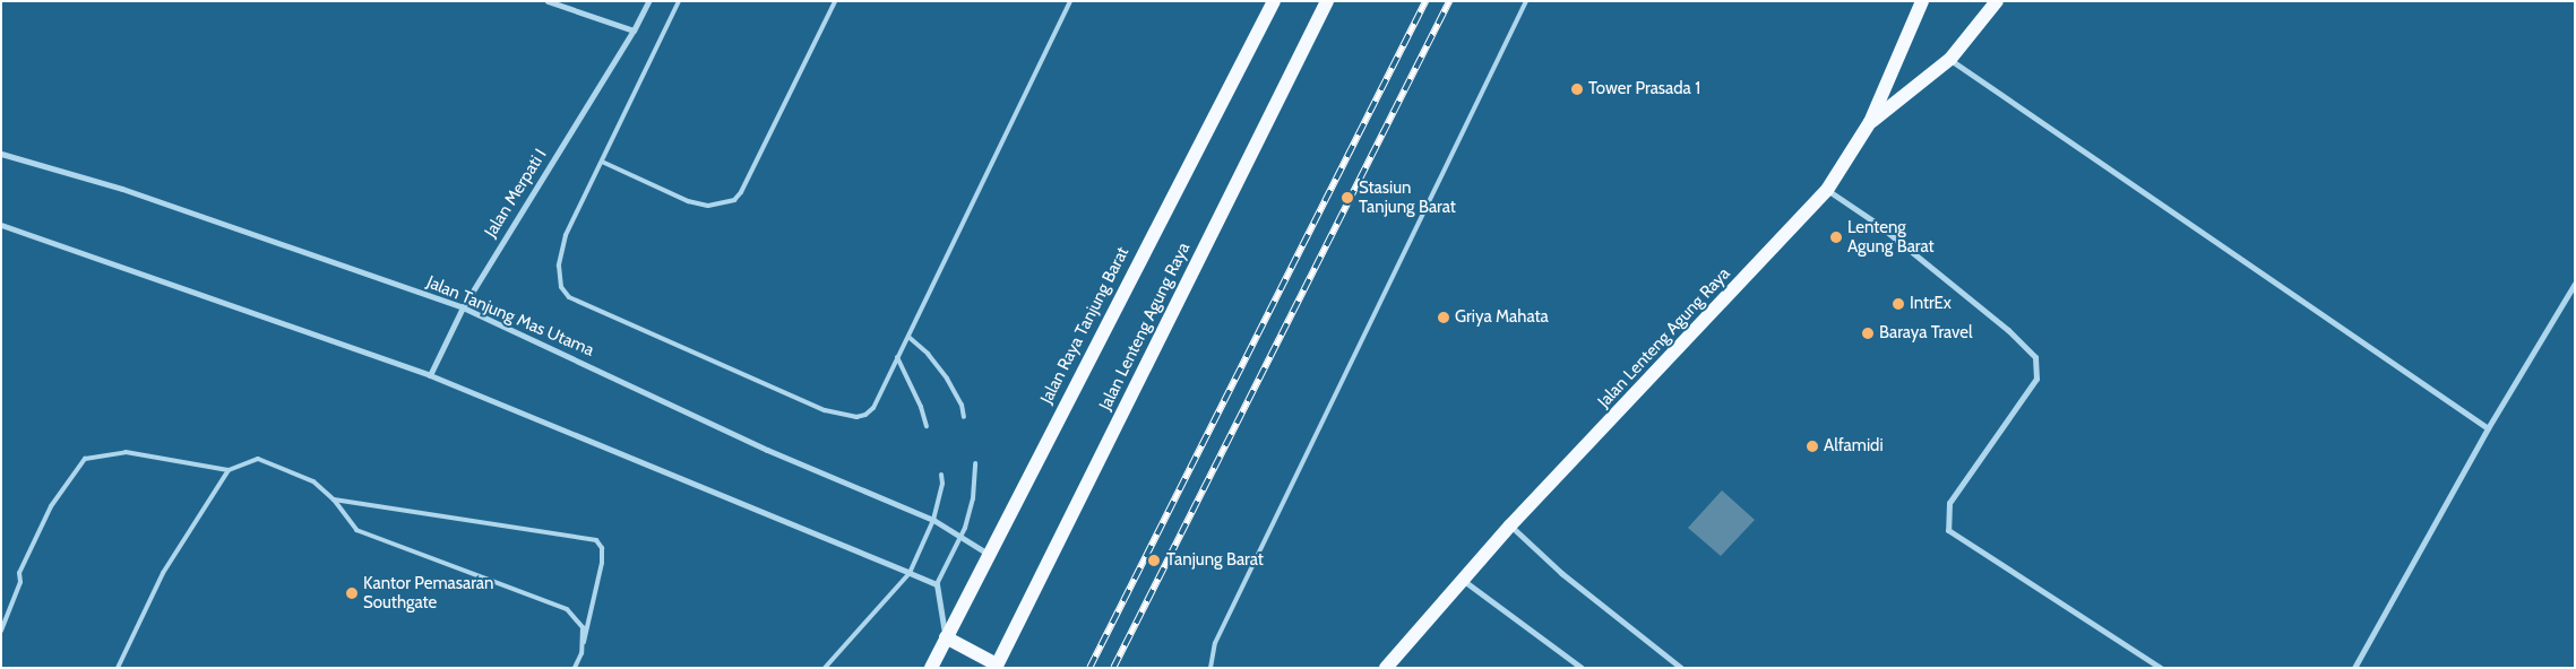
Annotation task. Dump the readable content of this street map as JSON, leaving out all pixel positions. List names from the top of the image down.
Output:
{
  "streets": {
    "main road": ["Jalan Raya Tanjung Barat", "Jalan Lenteng Agung Raya"],
    "street": ["Jalan Merpati I", "Jalan Tanjung Mas Utama"]
  },
  "crossings": [
    ["Jalan Merpati I", "Jalan Tanjung Mas Utama"],
    ["Jalan Tanjung Mas Utama", "Jalan Raya Tanjung Barat"]
  ],
  "places": [
    "Tower Prasada 1",
    "Stasiun Tanjung Barat",
    "Lenteng Agung Barat",
    "IntrEx",
    "Griya Mahata",
    "Baraya Travel",
    "Alfamidi",
    "Tanjung Barat",
    "Kantor Pemasaran Southgate"
  ]
}
